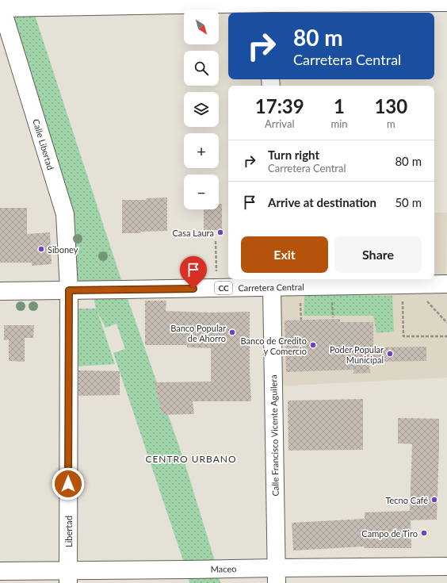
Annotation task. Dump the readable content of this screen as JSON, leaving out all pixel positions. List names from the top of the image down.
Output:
{
  "streets": {
    "main road": [
      "Calle Libertad",
      "Carretera Central",
      "CC",
      "Calle Francisco Vicente Aguilera",
      "Libertad",
      "Maceo"
    ]
  },
  "crossings": [
    ["Calle Libertad", "Carretera Central"],
    ["Calle Libertad", "Libertad"],
    ["Carretera Central", "Calle Francisco Vicente Aguilera"],
    ["Carretera Central", "Libertad"],
    ["Calle Francisco Vicente Aguilera", "Maceo"],
    ["Libertad", "Maceo"]
  ],
  "districts": ["CENTRO URBANO"],
  "places": [
    "Casa Laura",
    "Siboney",
    "Banco Popular de Ahorro",
    "Banco de Credito y Comercio",
    "Poder Popular Municipal",
    "Tecno Café",
    "Campo de Tiro"
  ],
  "north": "bottom right",
  "page": {
    "map_buttons": ["+", "−"],
    "turn": ["80 m", "Carretera Central"],
    "eta": [
      "17:39",
      "Arrival",
      "1",
      "min",
      "130",
      "m"
    ],
    "list": [
      {
        "name": "Turn right",
        "note": "Carretera Central",
        "value": "80 m"
      },
      {
        "name": "Arrive at destination",
        "value": "50 m"
      }
    ],
    "buttons": ["Exit", "Share"]
  }
}
